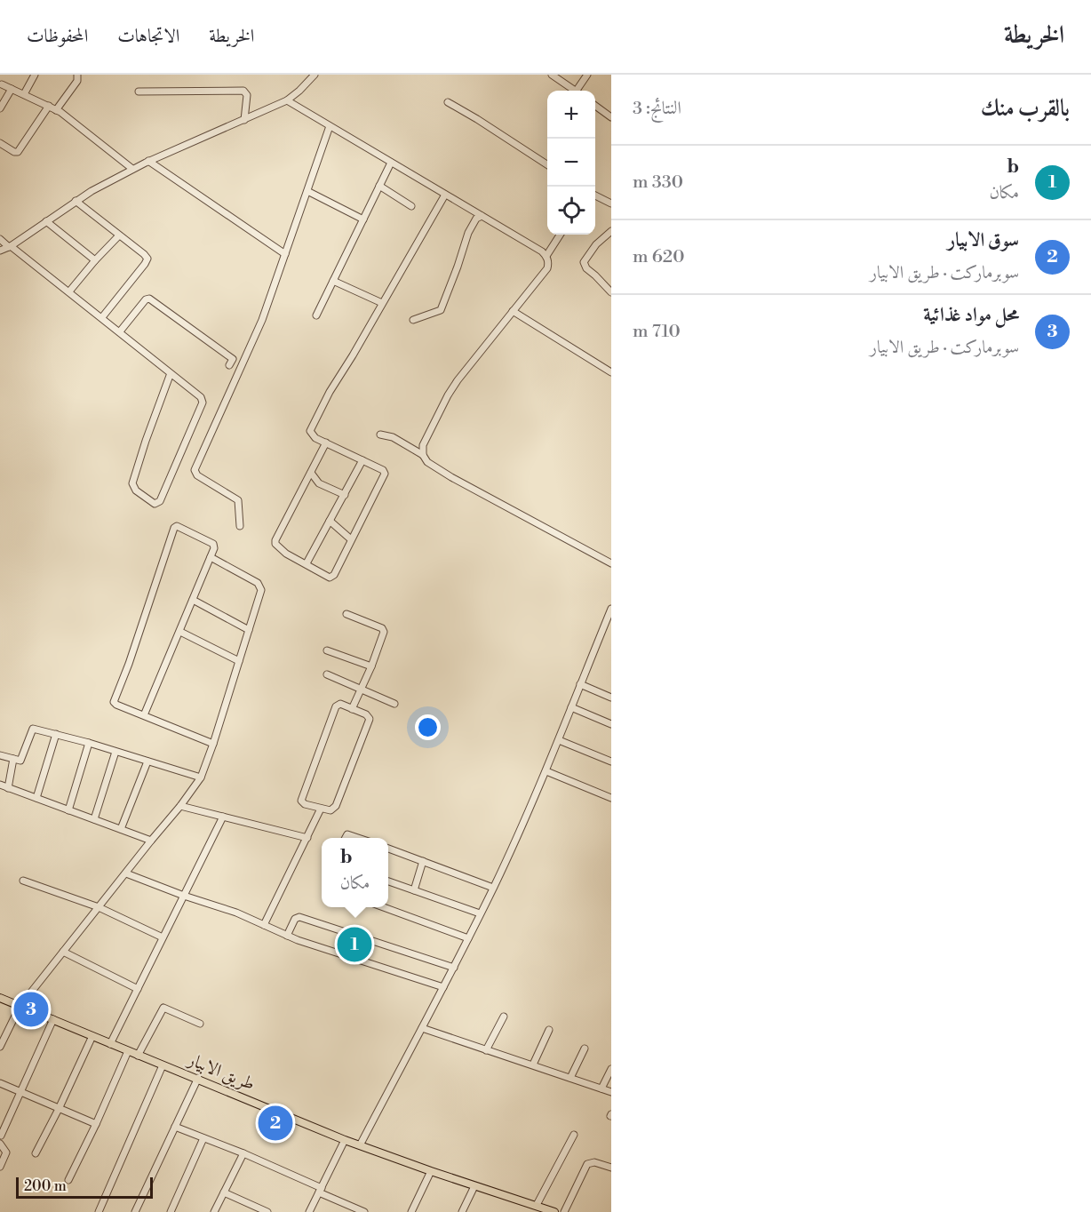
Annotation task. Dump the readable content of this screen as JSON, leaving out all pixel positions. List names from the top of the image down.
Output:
{
  "streets": {
    "main road": ["طريق الابيار"]
  },
  "scale_bar": "200 m",
  "page": {
    "header": "الخريطة",
    "nav": ["الخريطة", "الاتجاهات", "المحفوظات"],
    "heading": ["بالقرب منك", "النتائج: 3"],
    "map_buttons": ["+", "−"],
    "list": [
      {
        "mark": "1",
        "name": "b",
        "note": "مكان",
        "value": "330 m"
      },
      {
        "mark": "2",
        "name": "سوق الابيار",
        "note": "سوبرماركت · طريق الابيار",
        "value": "620 m"
      },
      {
        "mark": "3",
        "name": "محل مواد غذائية",
        "note": "سوبرماركت · طريق الابيار",
        "value": "710 m"
      }
    ],
    "popup": ["b", "مكان"],
    "pins": ["1", "3", "2"],
    "scale": "200 m"
  }
}
